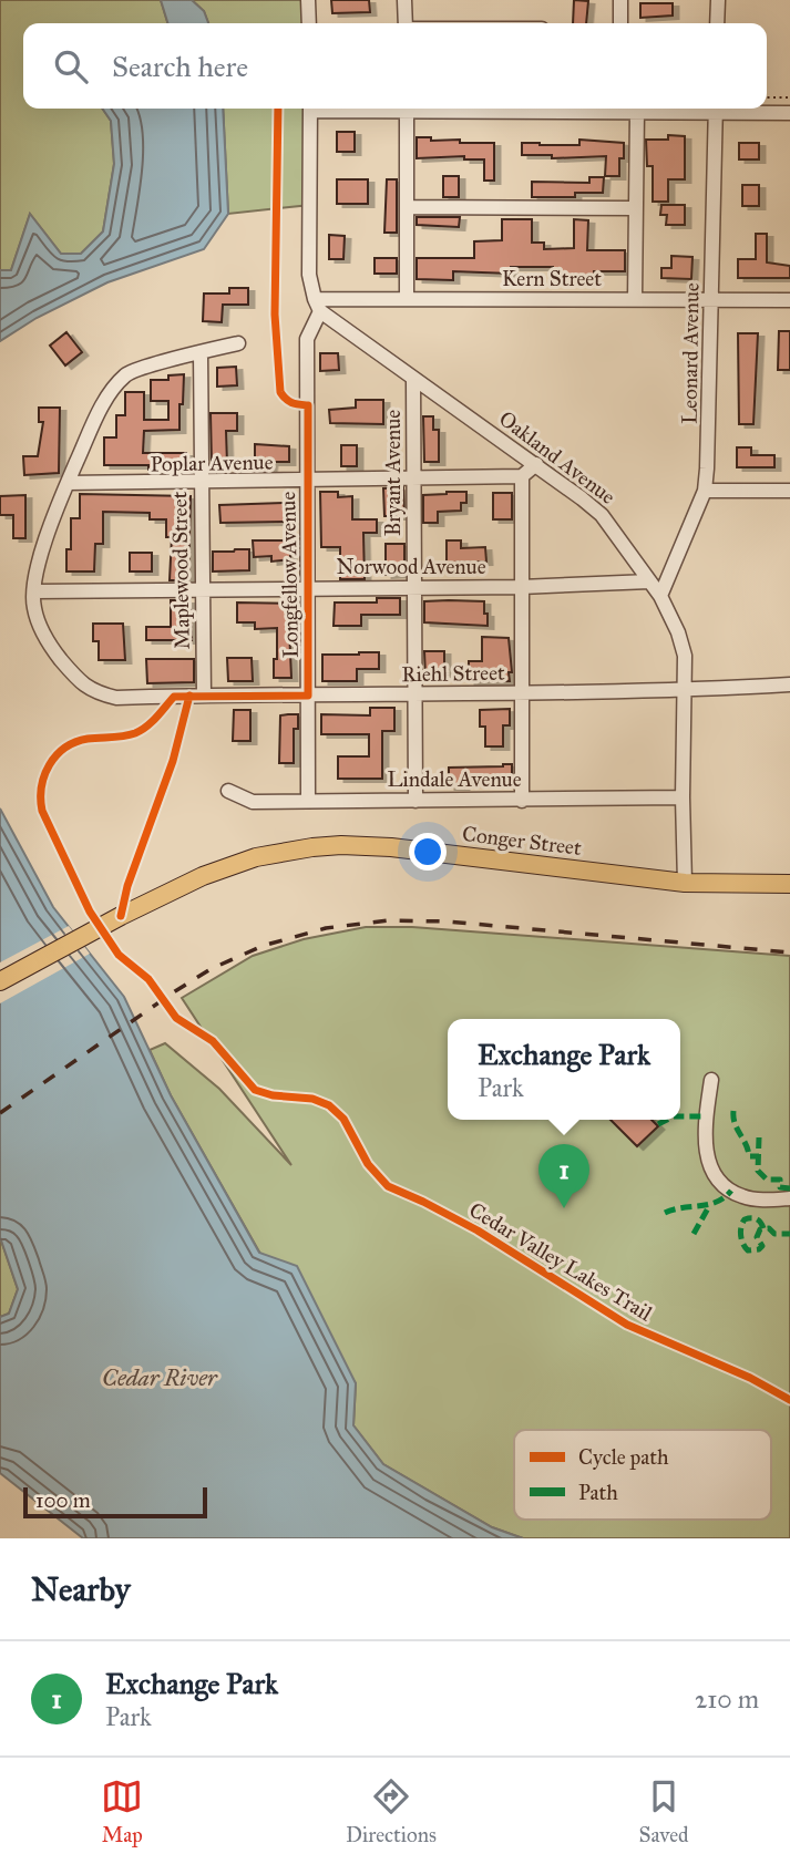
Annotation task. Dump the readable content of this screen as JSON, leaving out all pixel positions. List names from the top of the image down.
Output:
{
  "streets": {
    "main road": ["Conger Street"],
    "street": [
      "Kern Street",
      "Leonard Avenue",
      "Oakland Avenue",
      "Poplar Avenue",
      "Bryant Avenue",
      "Norwood Avenue",
      "Maplewood Street",
      "Longfellow Avenue",
      "Riehl Street",
      "Lindale Avenue"
    ],
    "cycle path": ["Cedar Valley Lakes Trail"]
  },
  "crossings": [
    ["Kern Street", "Leonard Avenue"],
    ["Kern Street", "Oakland Avenue"],
    ["Kern Street", "Longfellow Avenue"],
    ["Leonard Avenue", "Oakland Avenue"],
    ["Oakland Avenue", "Bryant Avenue"],
    ["Oakland Avenue", "Norwood Avenue"],
    ["Oakland Avenue", "Longfellow Avenue"],
    ["Oakland Avenue", "Riehl Street"],
    ["Oakland Avenue", "Lindale Avenue"],
    ["Oakland Avenue", "Conger Street"],
    ["Poplar Avenue", "Bryant Avenue"],
    ["Poplar Avenue", "Maplewood Street"],
    ["Poplar Avenue", "Longfellow Avenue"],
    ["Bryant Avenue", "Norwood Avenue"],
    ["Bryant Avenue", "Riehl Street"],
    ["Bryant Avenue", "Lindale Avenue"],
    ["Norwood Avenue", "Maplewood Street"],
    ["Norwood Avenue", "Longfellow Avenue"],
    ["Norwood Avenue", "Riehl Street"],
    ["Maplewood Street", "Riehl Street"],
    ["Longfellow Avenue", "Riehl Street"],
    ["Longfellow Avenue", "Lindale Avenue"]
  ],
  "water": ["Cedar River"],
  "legend": ["Cycle path", "Path"],
  "scale_bar": "100 m",
  "page": {
    "search": "Search here",
    "popup": ["Exchange Park", "Park"],
    "pins": "1",
    "scale": "100 m",
    "heading": "Nearby",
    "list": [
      {
        "mark": "1",
        "name": "Exchange Park",
        "note": "Park",
        "value": "210 m"
      }
    ],
    "nav": ["Map", "Directions", "Saved"]
  }
}
